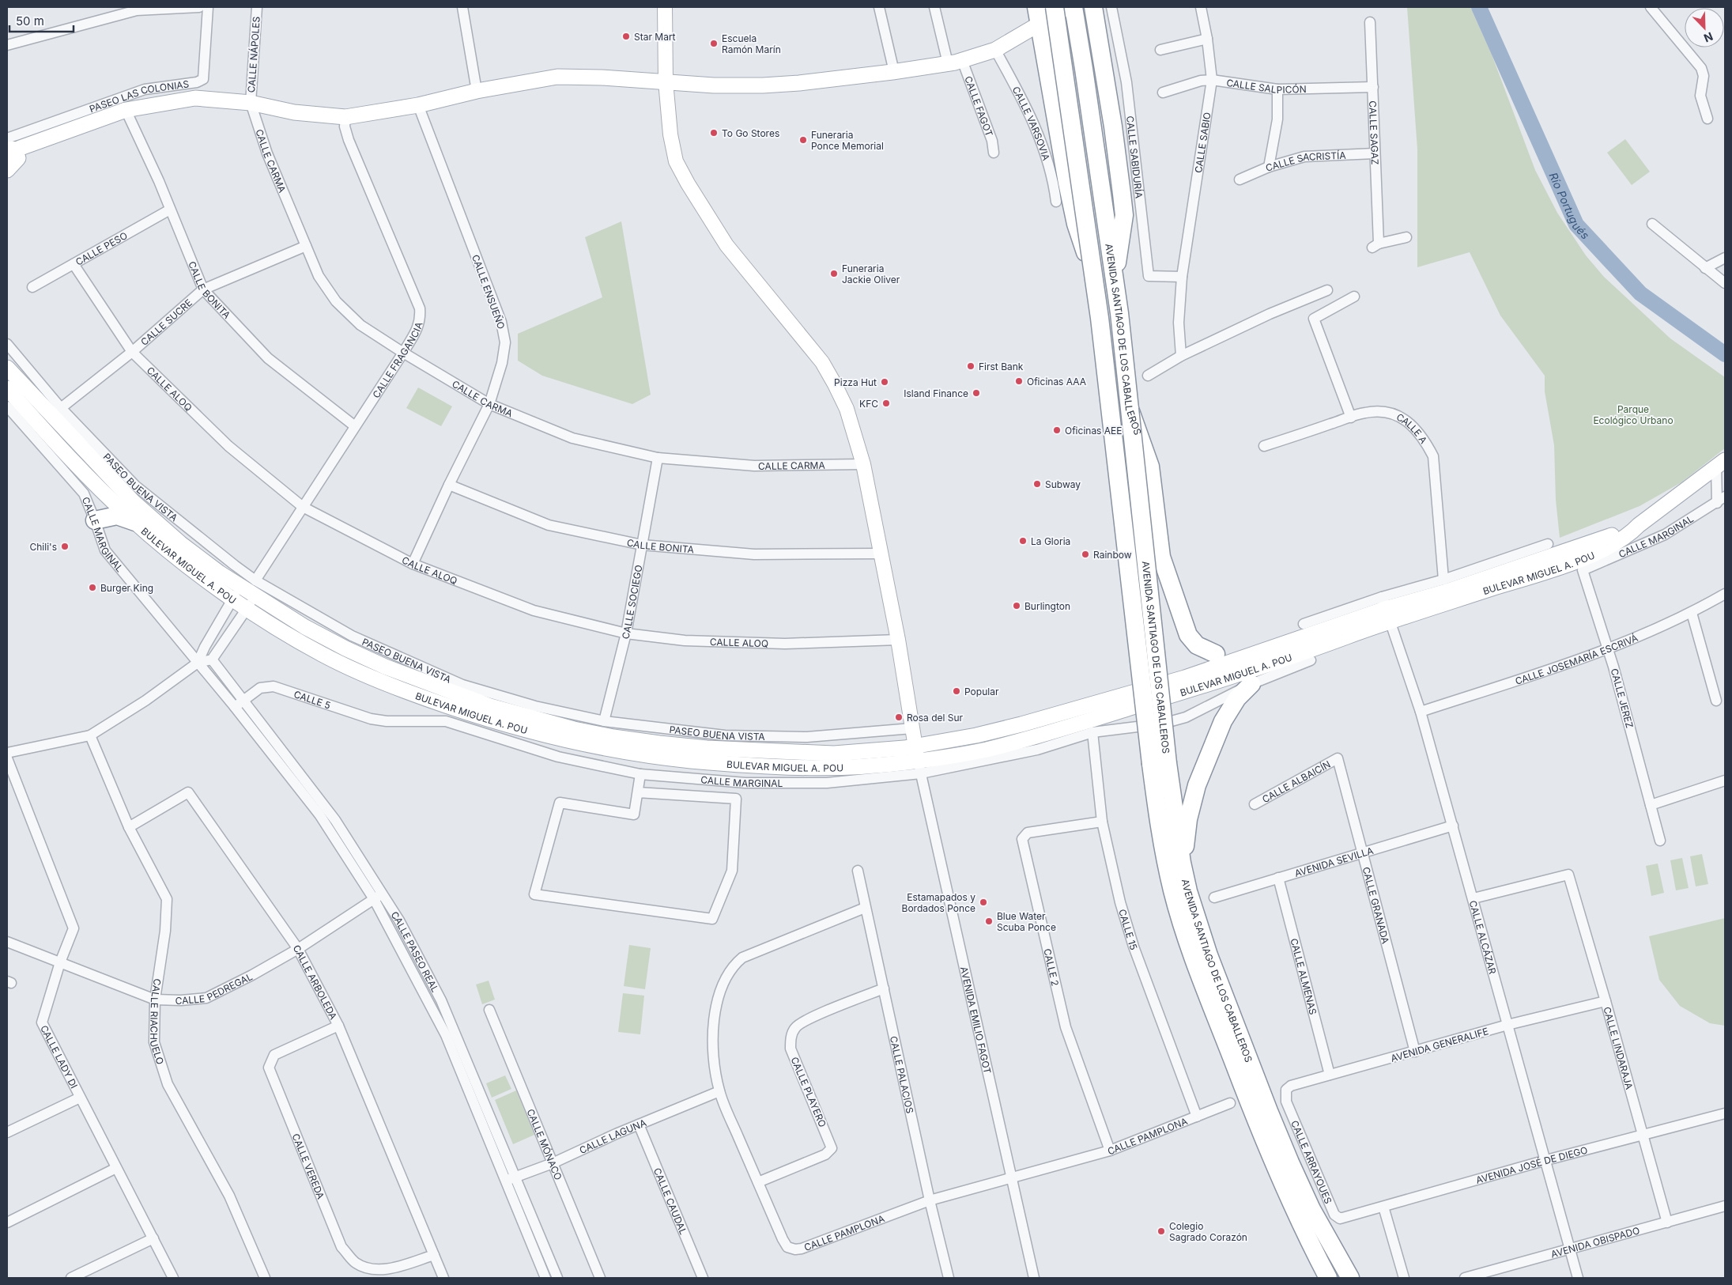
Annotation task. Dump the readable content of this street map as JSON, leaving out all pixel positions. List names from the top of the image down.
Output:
{
  "streets": {
    "highway": ["AVENIDA SANTIAGO DE LOS CABALLEROS"],
    "main road": ["BULEVAR MIGUEL A. POU"],
    "street": [
      "CALLE NÁPOLES",
      "CALLE SALPICÓN",
      "PASEO LAS COLONIAS",
      "CALLE FAGOT",
      "CALLE VARSOVIA",
      "CALLE SAGAZ",
      "CALLE SABIO",
      "CALLE SABIDURÍA",
      "CALLE CARMA",
      "CALLE SACRISTÍA",
      "CALLE PESO",
      "CALLE BONITA",
      "CALLE ENSUEÑO",
      "CALLE SUCRE",
      "CALLE FRAGANCIA",
      "CALLE ALOQ",
      "CALLE A",
      "PASEO BUENA VISTA",
      "CALLE MARGINAL",
      "CALLE SOCIEGO",
      "CALLE JOSEMARÍA ESCRIVÁ",
      "CALLE JEREZ",
      "CALLE 5",
      "CALLE ALBAICÍN",
      "AVENIDA SEVILLA",
      "CALLE GRANADA",
      "CALLE 15",
      "CALLE ALCÁZAR",
      "CALLE PASEO REAL",
      "CALLE 2",
      "CALLE ALMENAS",
      "CALLE ARBOLEDA",
      "CALLE PEDREGAL",
      "AVENIDA EMILIO FAGOT",
      "CALLE RIACHUELO",
      "AVENIDA GENERALIFE",
      "CALLE LINDARAJA",
      "CALLE LADY DI",
      "CALLE PALACIOS",
      "CALLE PLAYERO",
      "CALLE PAMPLONA",
      "CALLE LAGUNA",
      "CALLE MÓNACO",
      "CALLE ARRAYOUES",
      "AVENIDA JOSÉ DE DIEGO",
      "CALLE VEREDA",
      "CALLE CAUDAL",
      "AVENIDA OBISPADO"
    ]
  },
  "crossings": [
    ["CALLE NÁPOLES", "CALLE CARMA"],
    ["CALLE SALPICÓN", "CALLE SAGAZ"],
    ["CALLE SALPICÓN", "CALLE SABIO"],
    ["CALLE SAGAZ", "CALLE SACRISTÍA"],
    ["CALLE SABIO", "CALLE SABIDURÍA"],
    ["CALLE CARMA", "CALLE ENSUEÑO"],
    ["CALLE CARMA", "CALLE SUCRE"],
    ["CALLE CARMA", "CALLE FRAGANCIA"],
    ["CALLE CARMA", "CALLE SOCIEGO"],
    ["CALLE PESO", "CALLE BONITA"],
    ["CALLE PESO", "CALLE ALOQ"],
    ["CALLE BONITA", "CALLE ENSUEÑO"],
    ["CALLE BONITA", "CALLE SUCRE"],
    ["CALLE BONITA", "CALLE FRAGANCIA"],
    ["CALLE BONITA", "CALLE SOCIEGO"],
    ["CALLE ENSUEÑO", "CALLE ALOQ"],
    ["CALLE SUCRE", "CALLE ALOQ"],
    ["CALLE SUCRE", "PASEO BUENA VISTA"],
    ["CALLE FRAGANCIA", "CALLE ALOQ"],
    ["CALLE FRAGANCIA", "PASEO BUENA VISTA"],
    ["CALLE ALOQ", "CALLE SOCIEGO"],
    ["PASEO BUENA VISTA", "CALLE SOCIEGO"],
    ["CALLE MARGINAL", "BULEVAR MIGUEL A. POU"],
    ["CALLE MARGINAL", "CALLE JEREZ"],
    ["CALLE MARGINAL", "CALLE 5"],
    ["CALLE MARGINAL", "CALLE 15"],
    ["CALLE MARGINAL", "CALLE PASEO REAL"],
    ["CALLE MARGINAL", "AVENIDA EMILIO FAGOT"],
    ["BULEVAR MIGUEL A. POU", "CALLE ALCÁZAR"],
    ["BULEVAR MIGUEL A. POU", "AVENIDA EMILIO FAGOT"],
    ["CALLE JOSEMARÍA ESCRIVÁ", "CALLE JEREZ"],
    ["CALLE JOSEMARÍA ESCRIVÁ", "CALLE ALCÁZAR"],
    ["CALLE 5", "CALLE PASEO REAL"],
    ["CALLE ALBAICÍN", "CALLE GRANADA"],
    ["AVENIDA SEVILLA", "CALLE GRANADA"],
    ["AVENIDA SEVILLA", "CALLE ALCÁZAR"],
    ["AVENIDA SEVILLA", "CALLE ALMENAS"],
    ["CALLE GRANADA", "AVENIDA GENERALIFE"],
    ["CALLE 15", "CALLE 2"],
    ["CALLE 15", "CALLE PAMPLONA"],
    ["CALLE ALCÁZAR", "AVENIDA GENERALIFE"],
    ["CALLE ALCÁZAR", "CALLE LINDARAJA"],
    ["CALLE ALCÁZAR", "AVENIDA JOSÉ DE DIEGO"],
    ["CALLE ALCÁZAR", "AVENIDA OBISPADO"],
    ["CALLE PASEO REAL", "CALLE PEDREGAL"],
    ["CALLE PASEO REAL", "CALLE LAGUNA"],
    ["CALLE 2", "CALLE PAMPLONA"],
    ["CALLE ALMENAS", "AVENIDA GENERALIFE"],
    ["CALLE ARBOLEDA", "CALLE PEDREGAL"],
    ["CALLE ARBOLEDA", "CALLE RIACHUELO"],
    ["CALLE ARBOLEDA", "CALLE VEREDA"],
    ["CALLE PEDREGAL", "CALLE RIACHUELO"],
    ["CALLE PEDREGAL", "CALLE LADY DI"],
    ["AVENIDA EMILIO FAGOT", "CALLE PAMPLONA"],
    ["AVENIDA GENERALIFE", "CALLE LINDARAJA"],
    ["AVENIDA GENERALIFE", "CALLE ARRAYOUES"],
    ["CALLE LINDARAJA", "AVENIDA JOSÉ DE DIEGO"],
    ["CALLE LINDARAJA", "AVENIDA OBISPADO"],
    ["CALLE PALACIOS", "CALLE PLAYERO"],
    ["CALLE PALACIOS", "CALLE PAMPLONA"],
    ["CALLE PLAYERO", "CALLE PAMPLONA"],
    ["CALLE PAMPLONA", "CALLE LAGUNA"],
    ["CALLE LAGUNA", "CALLE MÓNACO"],
    ["CALLE LAGUNA", "CALLE CAUDAL"],
    ["CALLE ARRAYOUES", "AVENIDA JOSÉ DE DIEGO"]
  ],
  "water": ["Río Portugués"],
  "parks": ["Parque Ecológico Urbano"],
  "places": [
    "Star Mart",
    "Escuela Ramón Marín",
    "To Go Stores",
    "Funeraria Ponce Memorial",
    "Funeraria Jackie Oliver",
    "First Bank",
    "Oficinas AAA",
    "Pizza Hut",
    "Island Finance",
    "KFC",
    "Oficinas AEE",
    "Subway",
    "La Gloria",
    "Chili's",
    "Rainbow",
    "Burger King",
    "Burlington",
    "Popular",
    "Rosa del Sur",
    "Estamapados y Bordados Ponce",
    "Blue Water Scuba Ponce",
    "Colegio Sagrado Corazón"
  ],
  "scale_bar": "50 m",
  "north": "bottom right"
}
